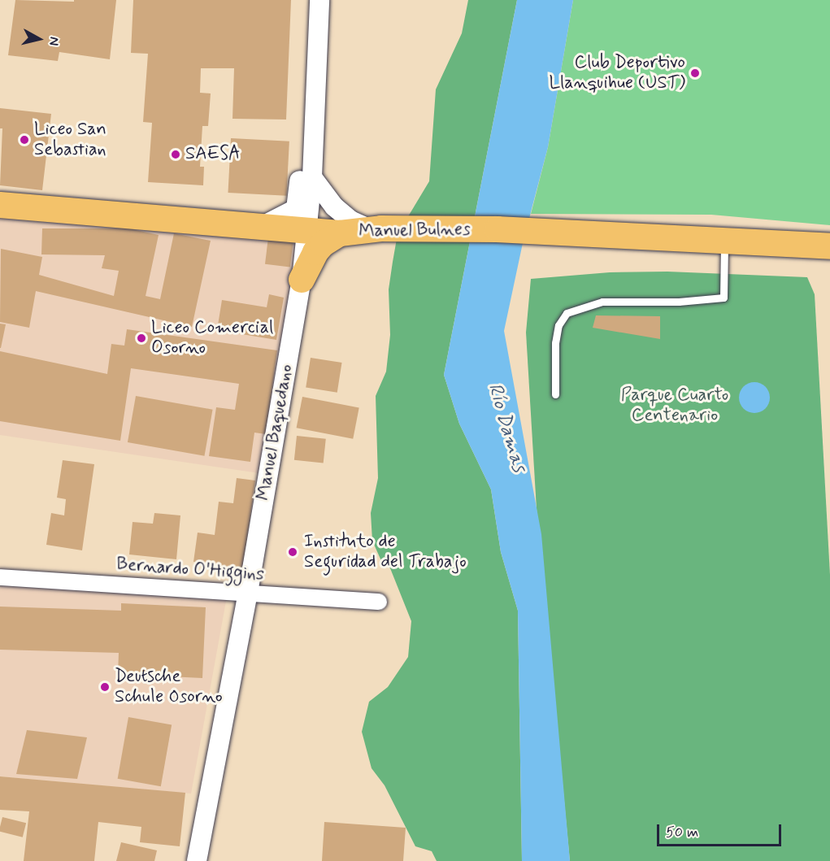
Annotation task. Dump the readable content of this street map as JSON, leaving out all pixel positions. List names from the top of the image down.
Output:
{
  "streets": {
    "main road": ["Manuel Bulnes"],
    "street": ["Manuel Baquedano", "Bernardo O'Higgins"]
  },
  "crossings": [
    ["Manuel Bulnes", "Manuel Baquedano"],
    ["Manuel Baquedano", "Bernardo O'Higgins"]
  ],
  "water": ["Río Damas"],
  "parks": ["Parque Cuarto Centenario"],
  "places": [
    "Club Deportivo Llanquihue (UST)",
    "Liceo San Sebastian",
    "SAESA",
    "Liceo Comercial Osorno",
    "Instituto de Seguridad del Trabajo",
    "Deutsche Schule Osorno"
  ],
  "scale_bar": "50 m",
  "north": "right"
}
